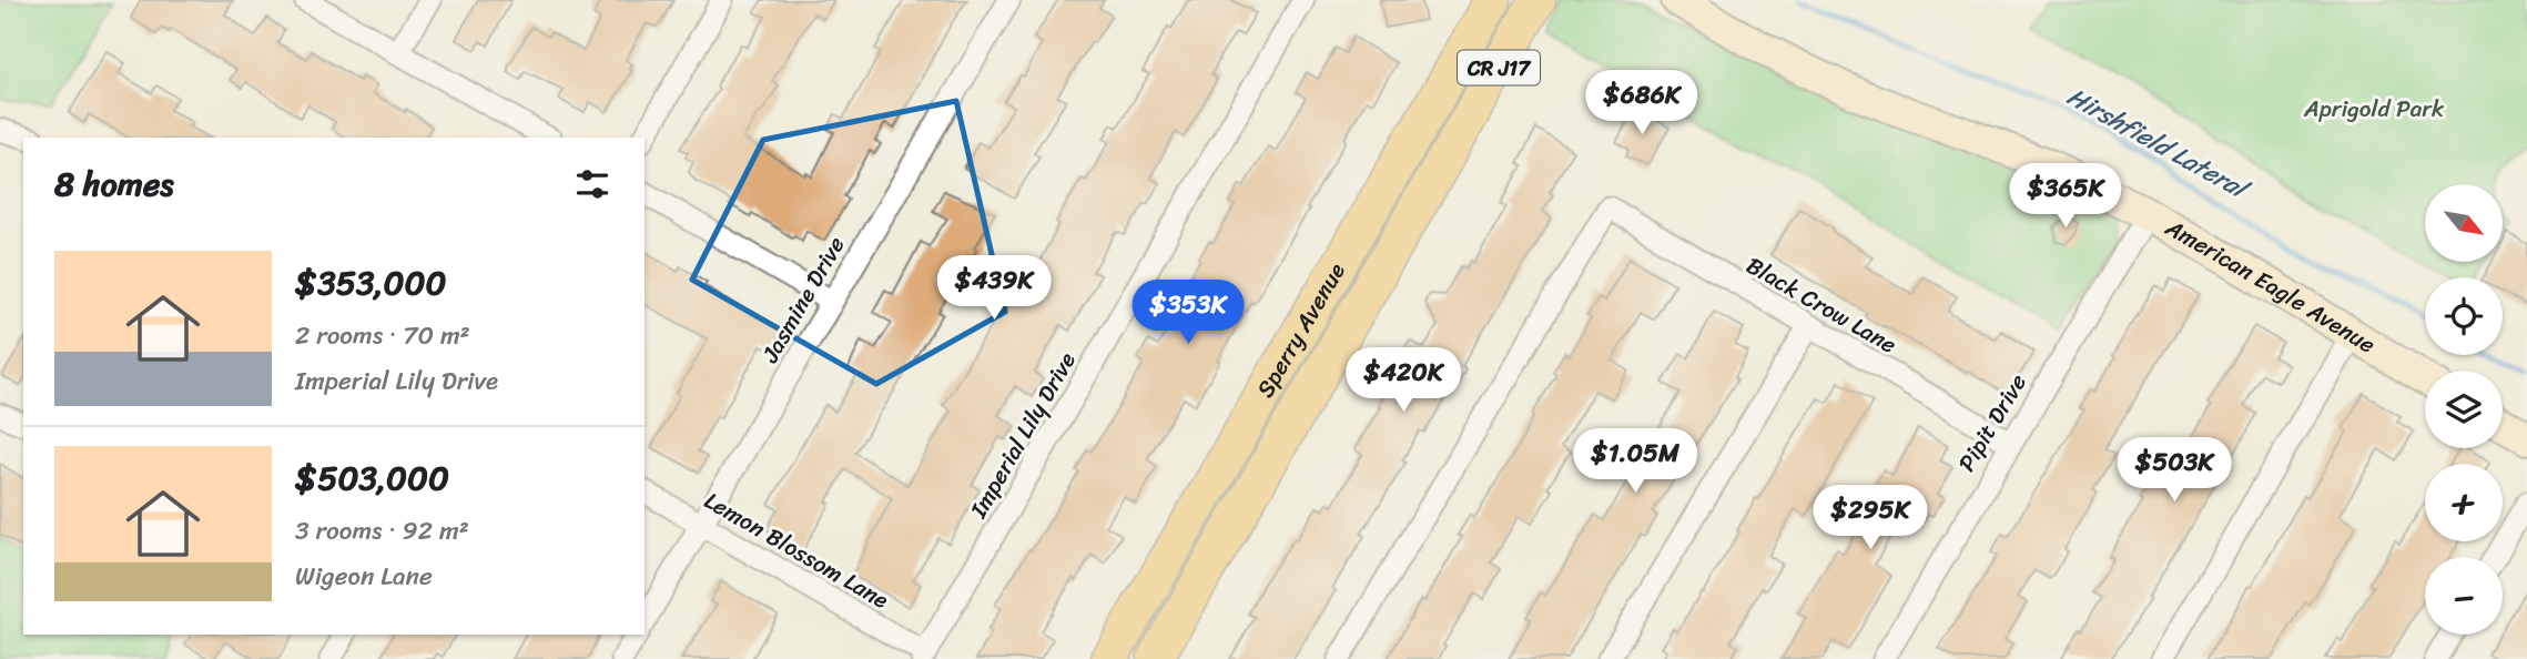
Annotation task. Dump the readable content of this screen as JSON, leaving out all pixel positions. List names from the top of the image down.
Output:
{
  "streets": {
    "main road": ["CR J17", "Sperry Avenue"],
    "street": [
      "American Eagle Avenue",
      "Jasmine Drive",
      "Black Crow Lane",
      "Pipit Drive",
      "Imperial Lily Drive",
      "Lemon Blossom Lane"
    ]
  },
  "crossings": [
    ["American Eagle Avenue", "Pipit Drive"],
    ["Jasmine Drive", "Lemon Blossom Lane"],
    ["Black Crow Lane", "Pipit Drive"],
    ["Imperial Lily Drive", "Lemon Blossom Lane"]
  ],
  "water": ["Hirshfield Lateral"],
  "parks": ["Aprigold Park"],
  "north": "bottom right",
  "page": {
    "price": [
      "$686K",
      "$365K",
      "$439K",
      "$353K",
      "$420K",
      "$1.05M",
      "$503K",
      "$295K"
    ],
    "heading": "8 homes",
    "map_buttons": ["+", "−"],
    "list": [
      {
        "name": "$353,000",
        "note": "2 rooms · 70 m² · Imperial Lily Drive"
      },
      {
        "name": "$503,000",
        "note": "3 rooms · 92 m² · Wigeon Lane"
      }
    ]
  }
}
